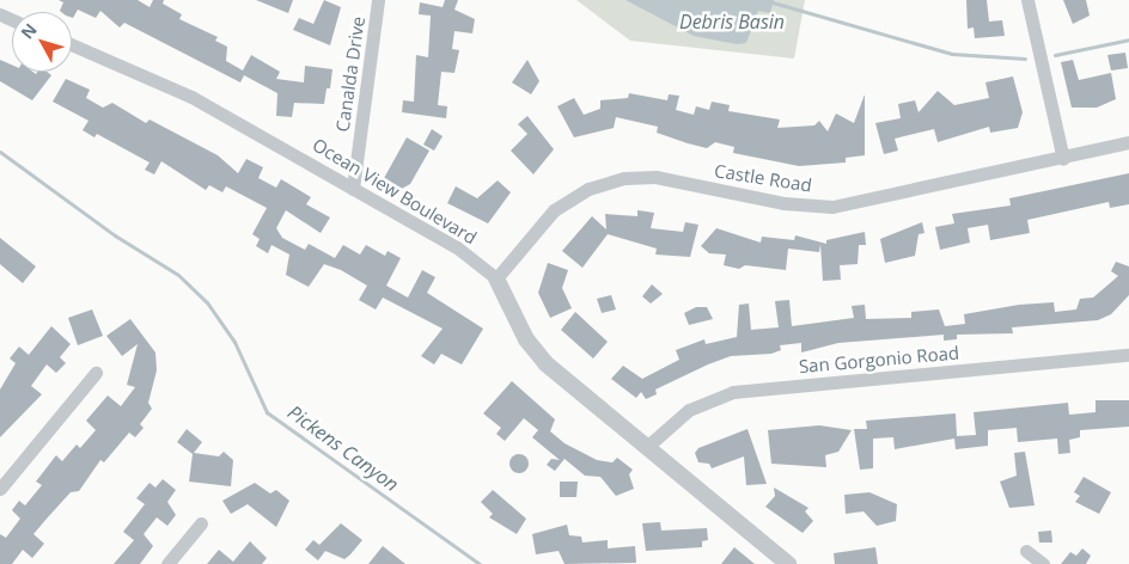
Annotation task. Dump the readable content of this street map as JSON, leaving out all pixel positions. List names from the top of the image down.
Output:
{
  "streets": {
    "street": [
      "Canalda Drive",
      "Castle Road",
      "Ocean View Boulevard",
      "San Gorgonio Road"
    ]
  },
  "crossings": [
    ["Canalda Drive", "Ocean View Boulevard"],
    ["Castle Road", "Ocean View Boulevard"],
    ["Ocean View Boulevard", "San Gorgonio Road"]
  ],
  "water": ["Debris Basin", "Pickens Canyon"],
  "north": "top left"
}
